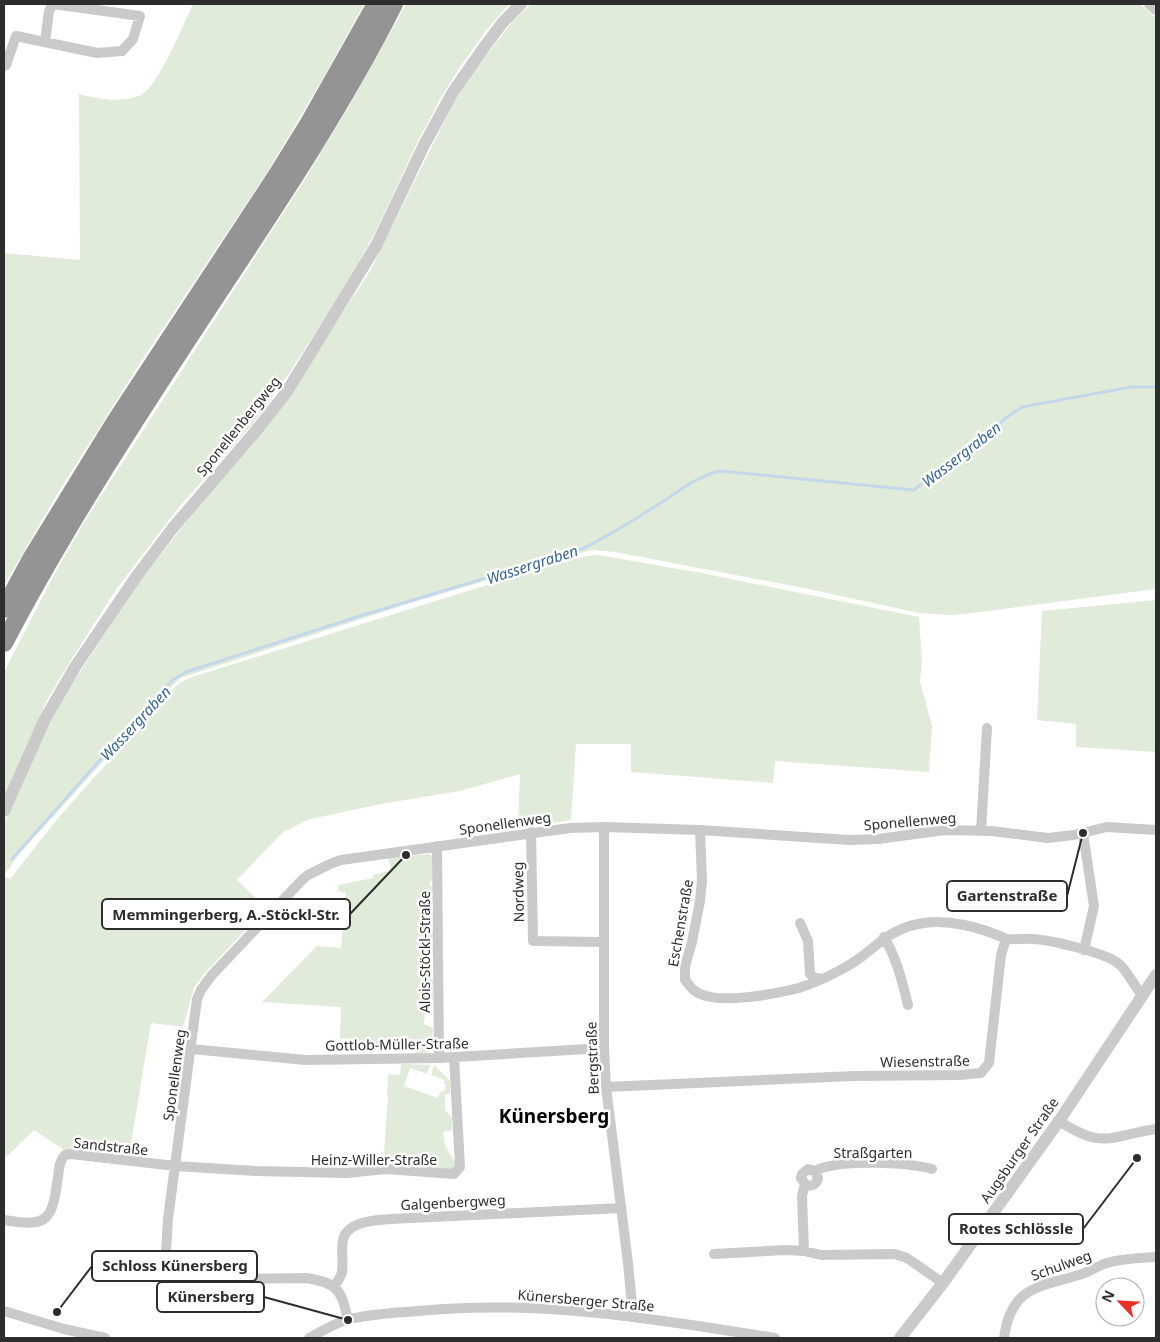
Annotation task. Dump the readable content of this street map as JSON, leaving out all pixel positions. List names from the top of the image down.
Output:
{
  "streets": {
    "street": [
      "Sponellenbergweg",
      "Sponellenweg",
      "Nordweg",
      "Eschenstraße",
      "Alois-Stöckl-Straße",
      "Gottlob-Müller-Straße",
      "Bergstraße",
      "Wiesenstraße",
      "Sandstraße",
      "Augsburger Straße",
      "Straßgarten",
      "Heinz-Willer-Straße",
      "Galgenbergweg",
      "Schulweg",
      "Künersberger Straße"
    ]
  },
  "crossings": [
    ["Sponellenweg", "Nordweg"],
    ["Sponellenweg", "Eschenstraße"],
    ["Sponellenweg", "Alois-Stöckl-Straße"],
    ["Sponellenweg", "Gottlob-Müller-Straße"],
    ["Sponellenweg", "Bergstraße"],
    ["Sponellenweg", "Sandstraße"],
    ["Sponellenweg", "Heinz-Willer-Straße"],
    ["Sponellenweg", "Galgenbergweg"],
    ["Nordweg", "Bergstraße"],
    ["Eschenstraße", "Wiesenstraße"],
    ["Alois-Stöckl-Straße", "Gottlob-Müller-Straße"],
    ["Gottlob-Müller-Straße", "Bergstraße"],
    ["Gottlob-Müller-Straße", "Heinz-Willer-Straße"],
    ["Bergstraße", "Wiesenstraße"],
    ["Bergstraße", "Galgenbergweg"],
    ["Bergstraße", "Künersberger Straße"],
    ["Sandstraße", "Heinz-Willer-Straße"]
  ],
  "districts": ["Künersberg"],
  "water": ["Wassergraben"],
  "places": [
    "Gartenstraße",
    "Memmingerberg, A.-Stöckl-Str.",
    "Rotes Schlössle",
    "Schloss Künersberg",
    "Künersberg"
  ],
  "north": "top left"
}
